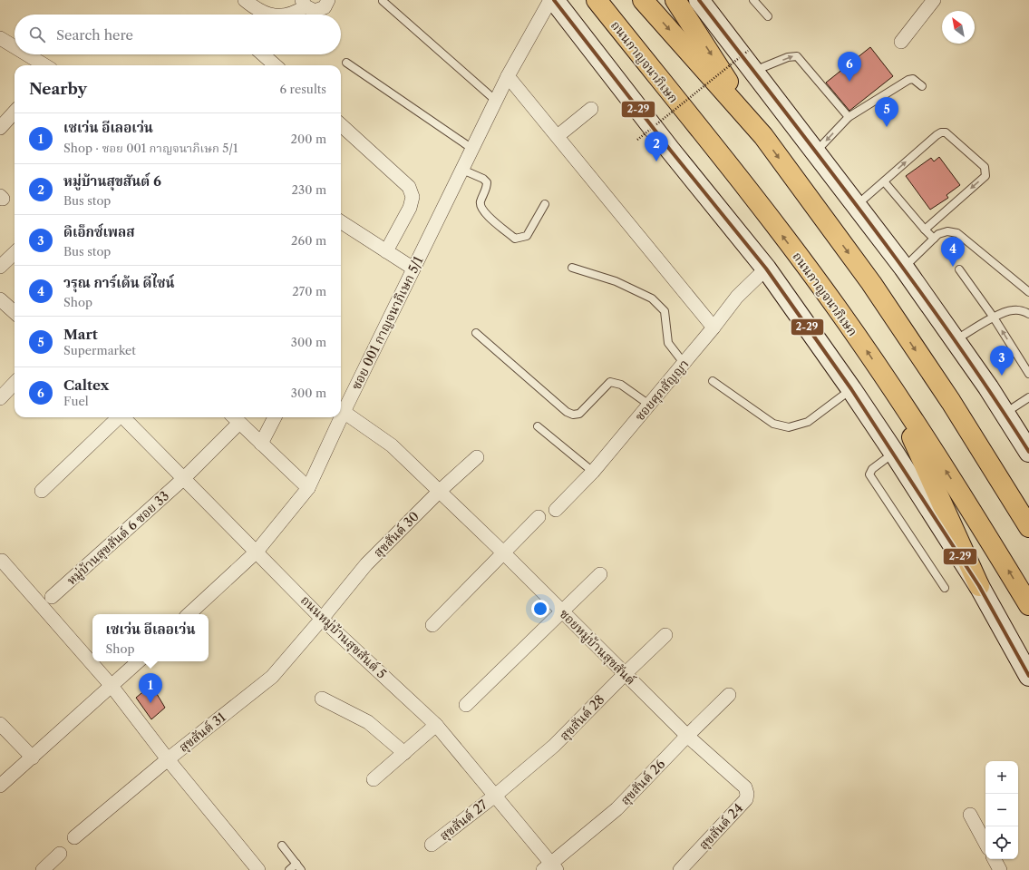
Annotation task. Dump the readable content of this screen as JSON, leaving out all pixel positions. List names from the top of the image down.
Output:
{
  "streets": {
    "highway": ["ถนนกาญจนาภิเษก"],
    "street": [
      "ซอย 001 กาญจนาภิเษก 5/1",
      "ซอยศุภสัญญา",
      "สุขสันต์ 30",
      "หมู่บ้านสุขสันต์ 6 ซอย 33",
      "ถนนหมู่บ้านสุขสันต์ 5",
      "ซอยหมู่บ้านสุขสันต์",
      "สุขสันต์ 28",
      "สุขสันต์ 31",
      "สุขสันต์ 26",
      "สุขสันต์ 27",
      "สุขสันต์ 24"
    ]
  },
  "crossings": [
    ["ซอย 001 กาญจนาภิเษก 5/1", "ถนนหมู่บ้านสุขสันต์ 5"],
    ["ซอย 001 กาญจนาภิเษก 5/1", "ซอยหมู่บ้านสุขสันต์"],
    ["สุขสันต์ 30", "ถนนหมู่บ้านสุขสันต์ 5"],
    ["สุขสันต์ 30", "ซอยหมู่บ้านสุขสันต์"],
    ["สุขสันต์ 30", "สุขสันต์ 31"],
    ["หมู่บ้านสุขสันต์ 6 ซอย 33", "ถนนหมู่บ้านสุขสันต์ 5"],
    ["ถนนหมู่บ้านสุขสันต์ 5", "สุขสันต์ 28"],
    ["ถนนหมู่บ้านสุขสันต์ 5", "สุขสันต์ 31"],
    ["ถนนหมู่บ้านสุขสันต์ 5", "สุขสันต์ 26"],
    ["ถนนหมู่บ้านสุขสันต์ 5", "สุขสันต์ 27"],
    ["ซอยหมู่บ้านสุขสันต์", "สุขสันต์ 28"],
    ["ซอยหมู่บ้านสุขสันต์", "สุขสันต์ 26"],
    ["ซอยหมู่บ้านสุขสันต์", "สุขสันต์ 24"],
    ["สุขสันต์ 28", "สุขสันต์ 27"]
  ],
  "lines": ["transit line 2-29"],
  "north": "top left",
  "page": {
    "search": "Search here",
    "pins": [
      "6",
      "5",
      "2",
      "4",
      "3",
      "1"
    ],
    "heading": ["Nearby", "6 results"],
    "list": [
      {
        "mark": "1",
        "name": "เซเว่น อีเลอเว่น",
        "note": "Shop · ซอย 001 กาญจนาภิเษก 5/1",
        "value": "200 m"
      },
      {
        "mark": "2",
        "name": "หมู่บ้านสุขสันต์ 6",
        "note": "Bus stop",
        "value": "230 m"
      },
      {
        "mark": "3",
        "name": "ดิเอ็กซ์เพลส",
        "note": "Bus stop",
        "value": "260 m"
      },
      {
        "mark": "4",
        "name": "วรุณ การ์เด้น ดีไซน์",
        "note": "Shop",
        "value": "270 m"
      },
      {
        "mark": "5",
        "name": "Mart",
        "note": "Supermarket",
        "value": "300 m"
      },
      {
        "mark": "6",
        "name": "Caltex",
        "note": "Fuel",
        "value": "300 m"
      }
    ],
    "popup": ["เซเว่น อีเลอเว่น", "Shop"],
    "map_buttons": ["+", "−"]
  }
}
